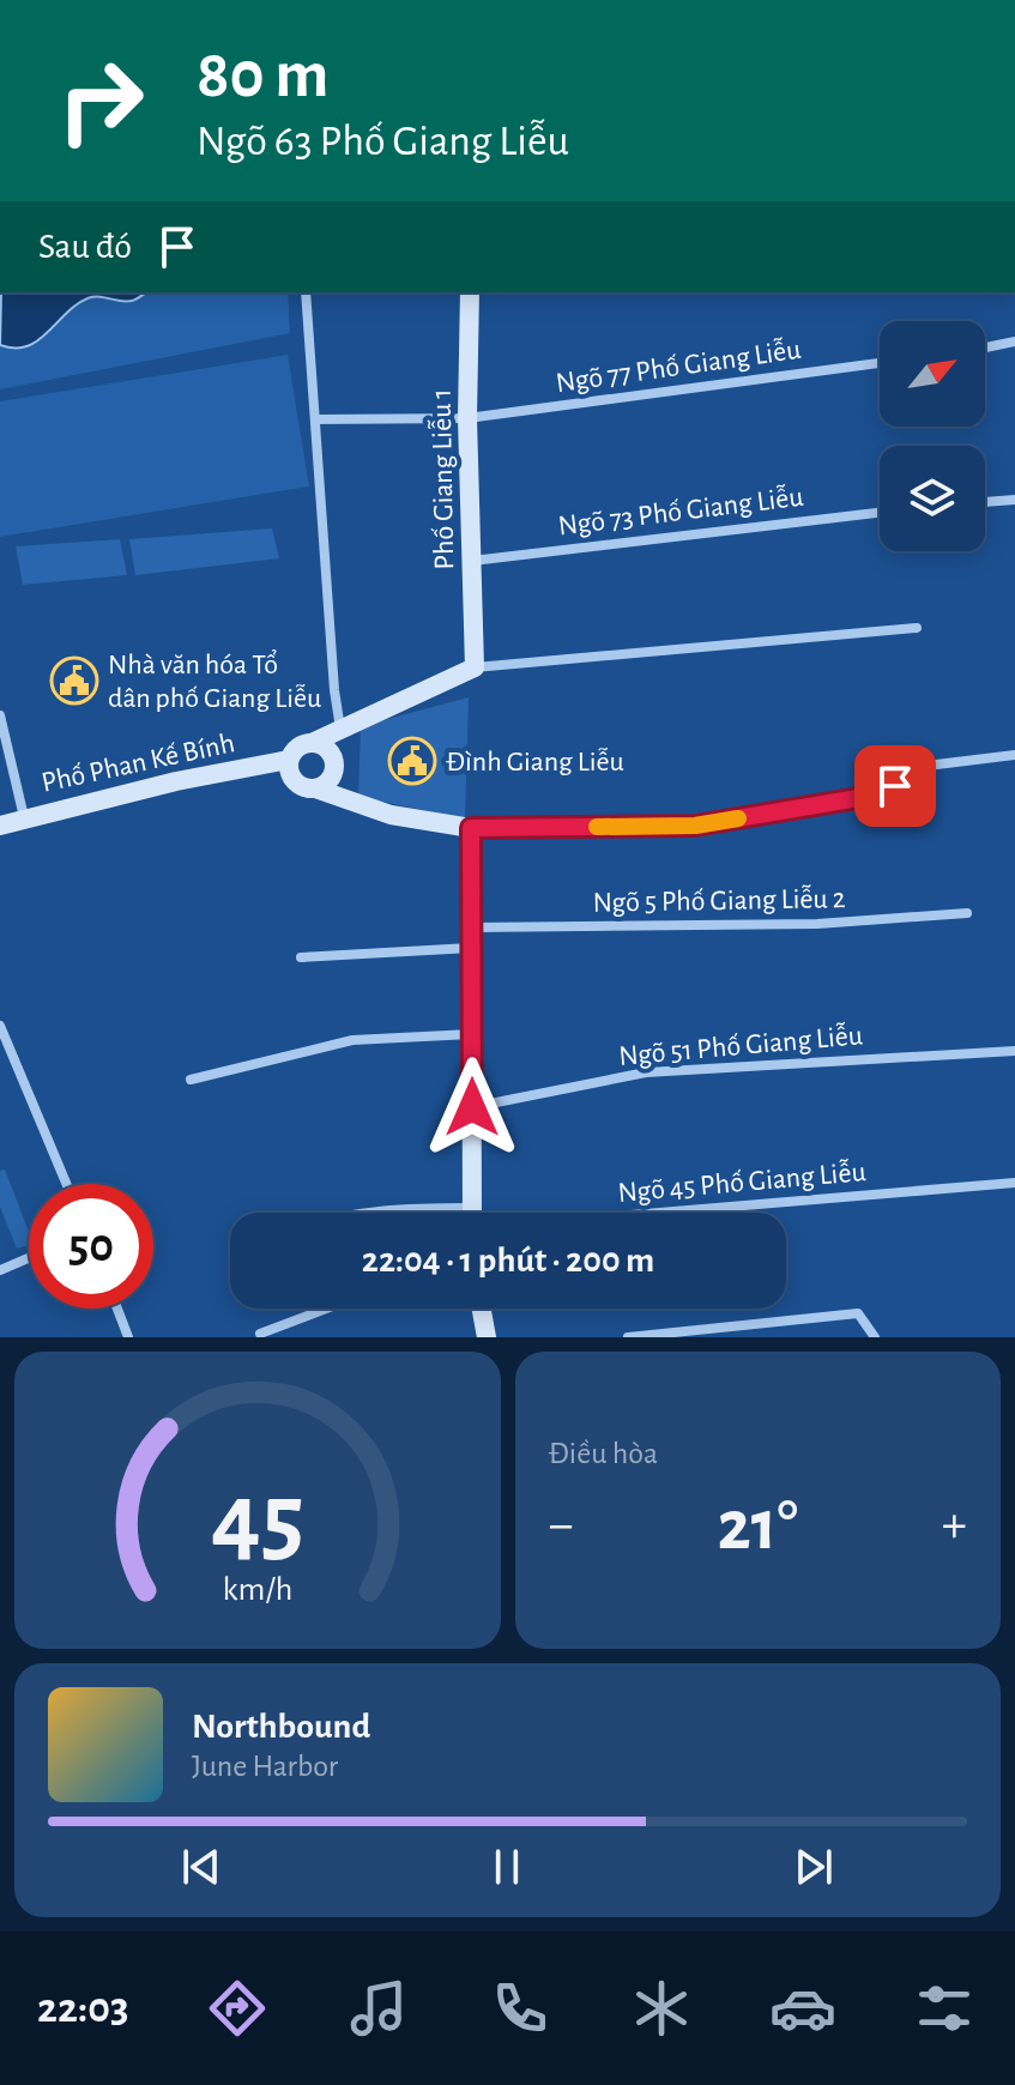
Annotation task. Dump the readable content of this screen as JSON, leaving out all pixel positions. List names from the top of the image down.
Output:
{
  "streets": {
    "main road": ["Phố Giang Liễu 1", "Phố Phan Kế Bính"],
    "street": [
      "Ngõ 77 Phố Giang Liễu",
      "Ngõ 73 Phố Giang Liễu",
      "Ngõ 5 Phố Giang Liễu 2",
      "Ngõ 51 Phố Giang Liễu",
      "Ngõ 45 Phố Giang Liễu"
    ]
  },
  "crossings": [
    ["Ngõ 77 Phố Giang Liễu", "Phố Giang Liễu 1"],
    ["Phố Giang Liễu 1", "Ngõ 73 Phố Giang Liễu"]
  ],
  "places": {
    "public building": ["Nhà văn hóa Tổ dân phố Giang Liễu", "Đình Giang Liễu"]
  },
  "north": "top right",
  "page": {
    "turn": ["80 m", "Ngõ 63 Phố Giang Liễu"],
    "then": "Sau đó",
    "limit": "50",
    "trip": "22:04 · 1 phút · 200 m",
    "tile": "Điều hòa",
    "heat": ["−", "21°", "+"],
    "song": ["Northbound", "June Harbor"],
    "tabs": "22:03",
    "gauge": ["45", "km/h"]
  }
}
